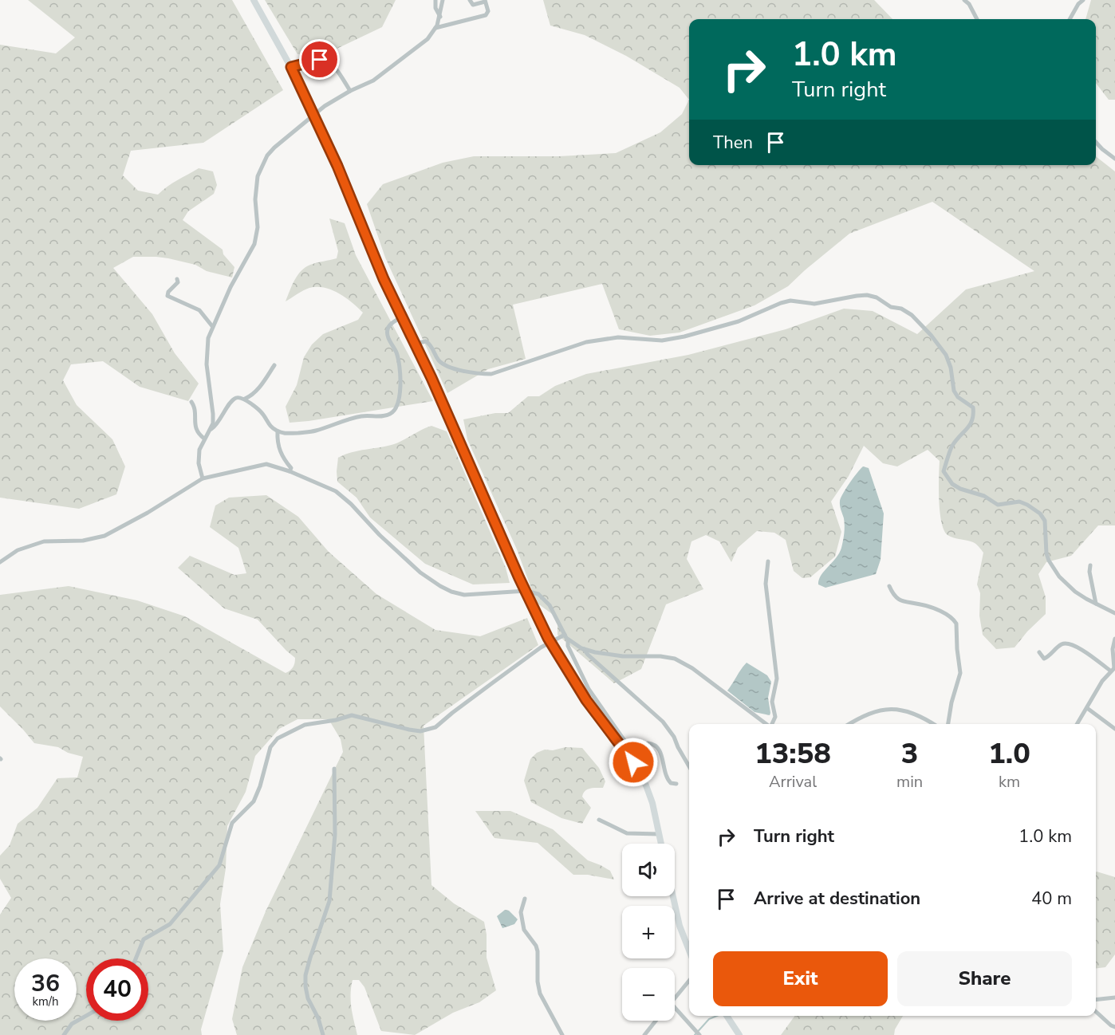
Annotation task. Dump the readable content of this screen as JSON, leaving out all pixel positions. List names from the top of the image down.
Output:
{
  "page": {
    "turn": ["1.0 km", "Turn right"],
    "then": "Then",
    "eta": [
      "13:58",
      "Arrival",
      "3",
      "min",
      "1.0",
      "km"
    ],
    "list": [
      {
        "name": "Turn right",
        "value": "1.0 km"
      },
      {
        "name": "Arrive at destination",
        "value": "40 m"
      }
    ],
    "map_buttons": ["+", "−"],
    "buttons": ["Exit", "Share"],
    "speed": "36 km/h",
    "limit": "40"
  }
}
